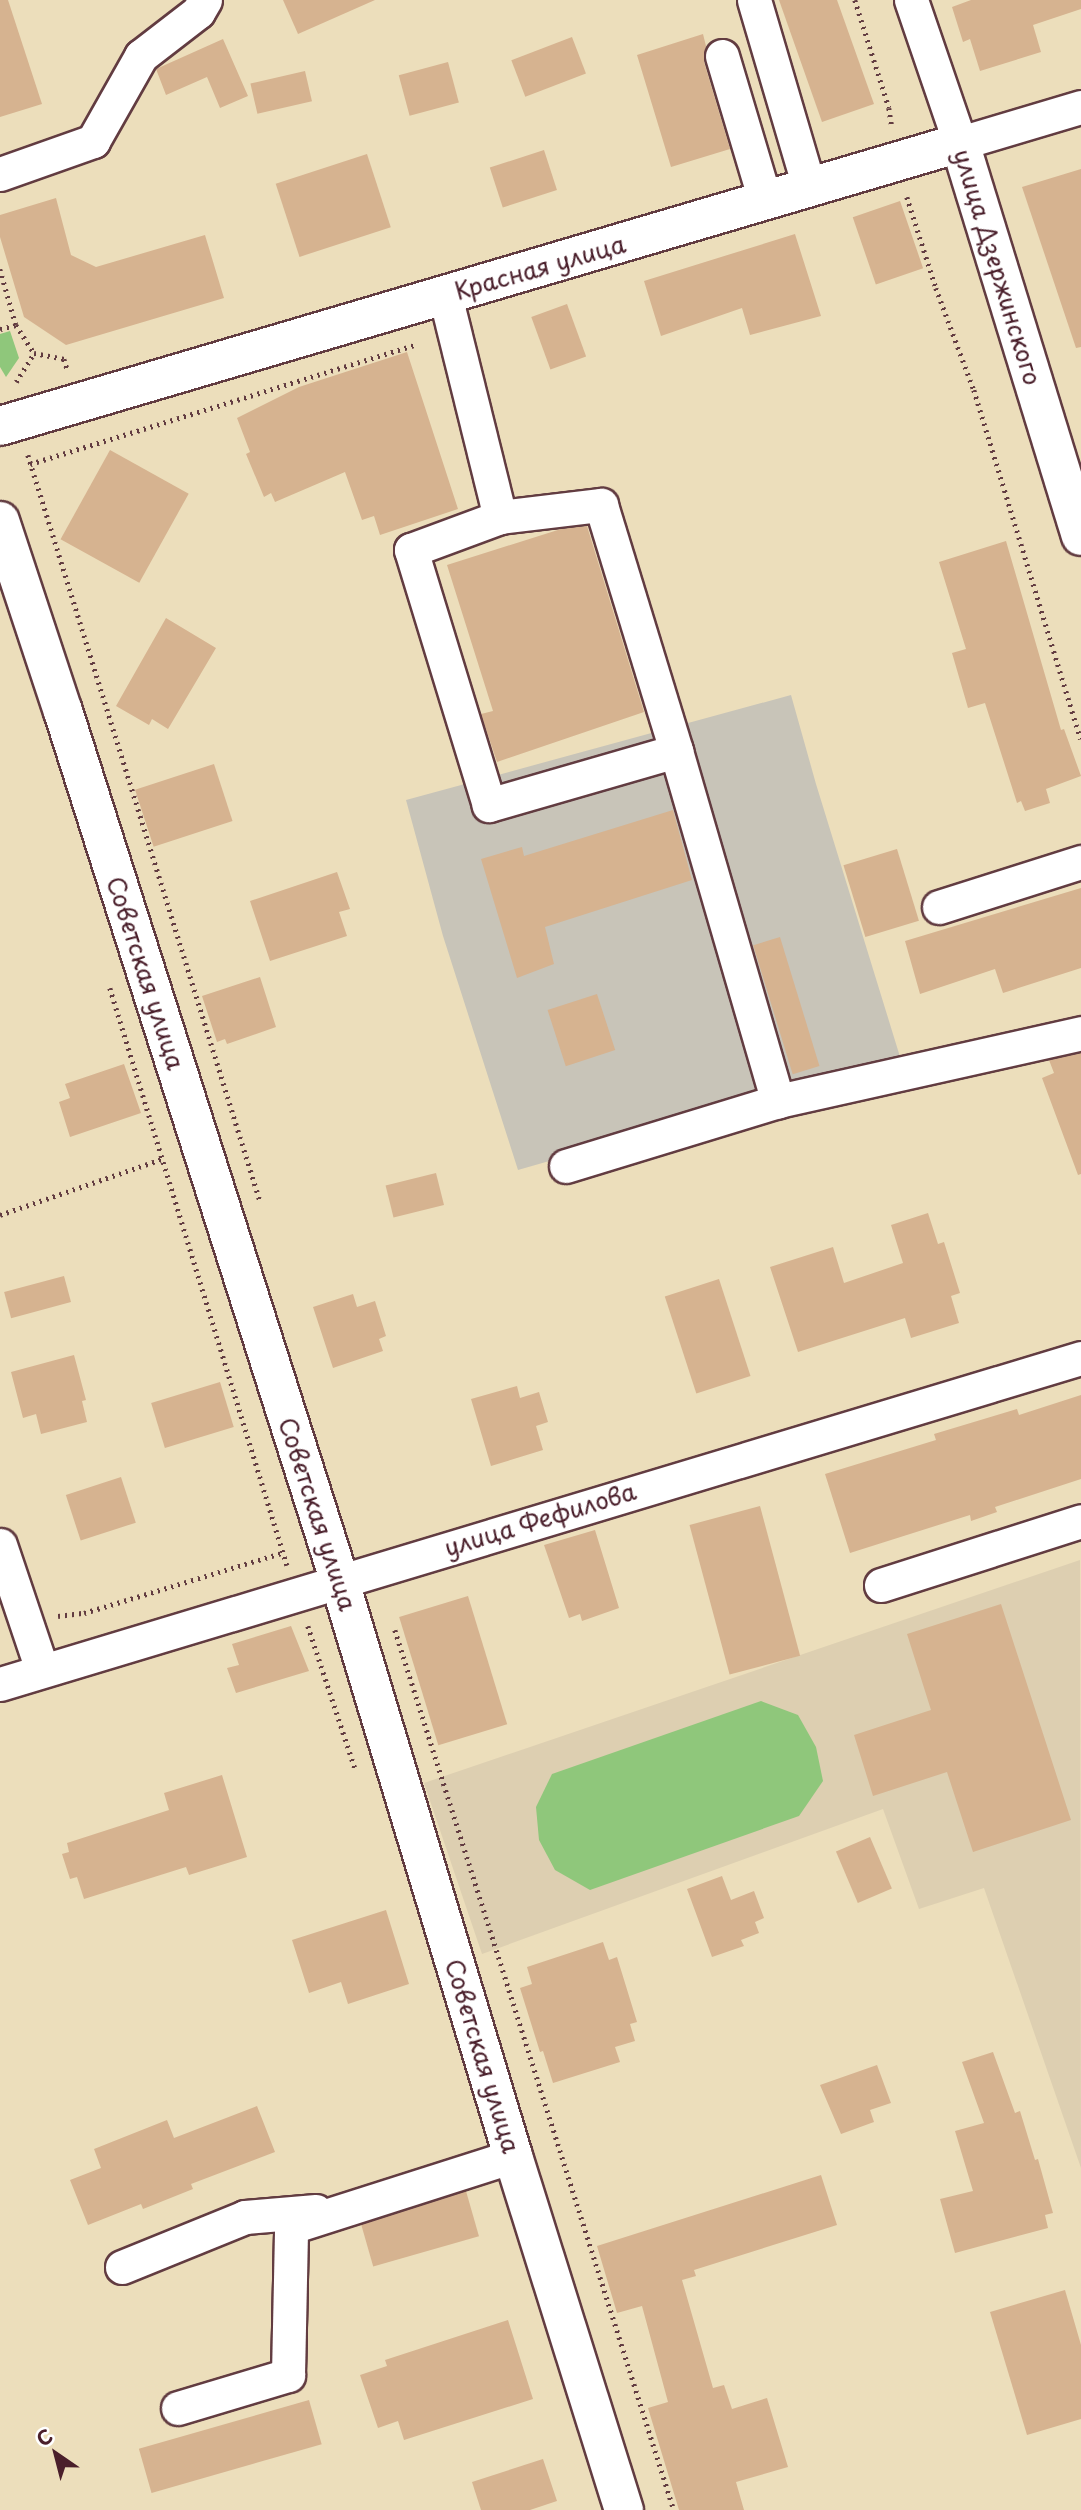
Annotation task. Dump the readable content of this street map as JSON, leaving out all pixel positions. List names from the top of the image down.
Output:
{
  "streets": {
    "main road": ["Красная улица", "улица Дзержинского", "Советская улица"],
    "street": ["улица Фефилова"]
  },
  "crossings": [
    ["Красная улица", "улица Дзержинского"],
    ["Советская улица", "улица Фефилова"]
  ],
  "north": "top left"
}
